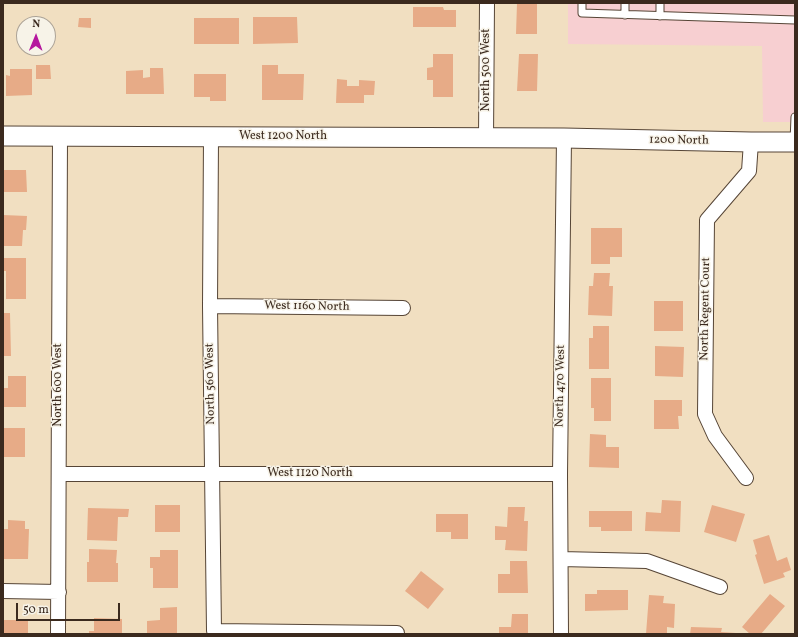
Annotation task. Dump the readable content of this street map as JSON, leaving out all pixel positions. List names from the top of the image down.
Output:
{
  "streets": {
    "street": [
      "North 500 West",
      "West 1200 North",
      "1200 North",
      "West 1160 North",
      "North Regent Court",
      "North 560 West",
      "North 600 West",
      "North 470 West",
      "West 1120 North"
    ]
  },
  "crossings": [
    ["North 500 West", "West 1200 North"],
    ["West 1200 North", "1200 North"],
    ["West 1200 North", "North 560 West"],
    ["West 1200 North", "North 600 West"],
    ["West 1200 North", "North 470 West"],
    ["1200 North", "North Regent Court"],
    ["1200 North", "North 470 West"],
    ["West 1160 North", "North 560 West"],
    ["North 560 West", "West 1120 North"],
    ["North 600 West", "West 1120 North"],
    ["North 470 West", "West 1120 North"]
  ],
  "scale_bar": "50 m",
  "north": "top"
}
